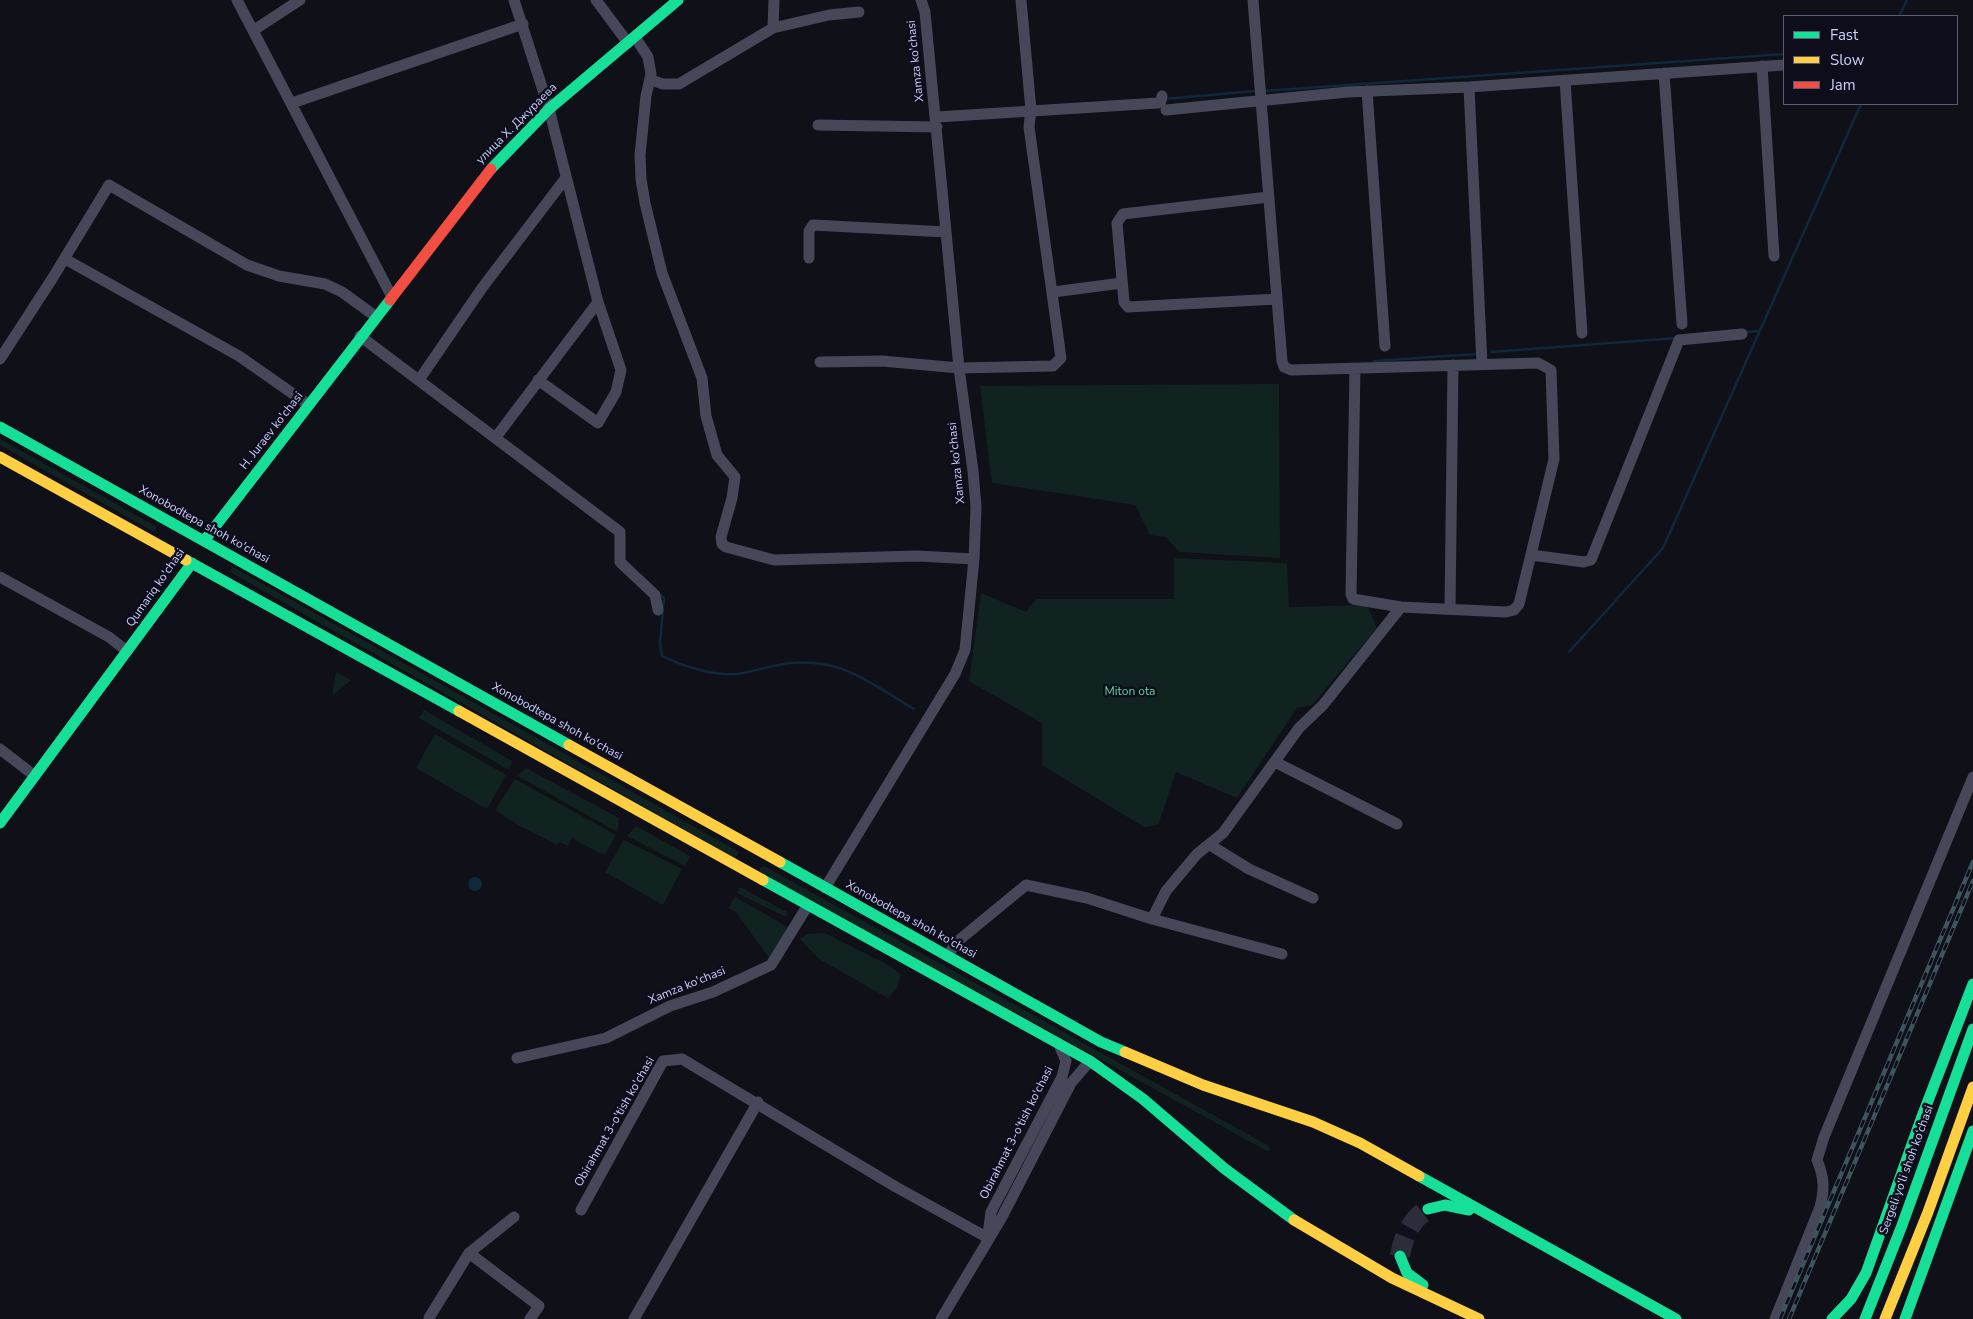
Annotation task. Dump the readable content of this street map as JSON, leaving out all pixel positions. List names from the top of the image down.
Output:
{
  "streets": {
    "main road": [
      "улица Х. Джураева",
      "H. Juraev ko'chasi",
      "Xonobodtepa shoh ko'chasi",
      "Qumariq ko'chasi",
      "Sergeli yo‘li shoh ko‘chasi"
    ],
    "street": ["Xamza ko'chasi", "Obirahmat 3-o'tish ko'chasi"]
  },
  "crossings": [
    ["Xamza ko'chasi", "Xonobodtepa shoh ko'chasi"],
    ["улица Х. Джураева", "H. Juraev ko'chasi"],
    ["H. Juraev ko'chasi", "Xonobodtepa shoh ko'chasi"],
    ["H. Juraev ko'chasi", "Qumariq ko'chasi"],
    ["Xonobodtepa shoh ko'chasi", "Qumariq ko'chasi"],
    ["Xonobodtepa shoh ko'chasi", "Obirahmat 3-o'tish ko'chasi"]
  ],
  "parks": ["Miton ota"],
  "legend": ["Fast", "Slow", "Jam"]
}
